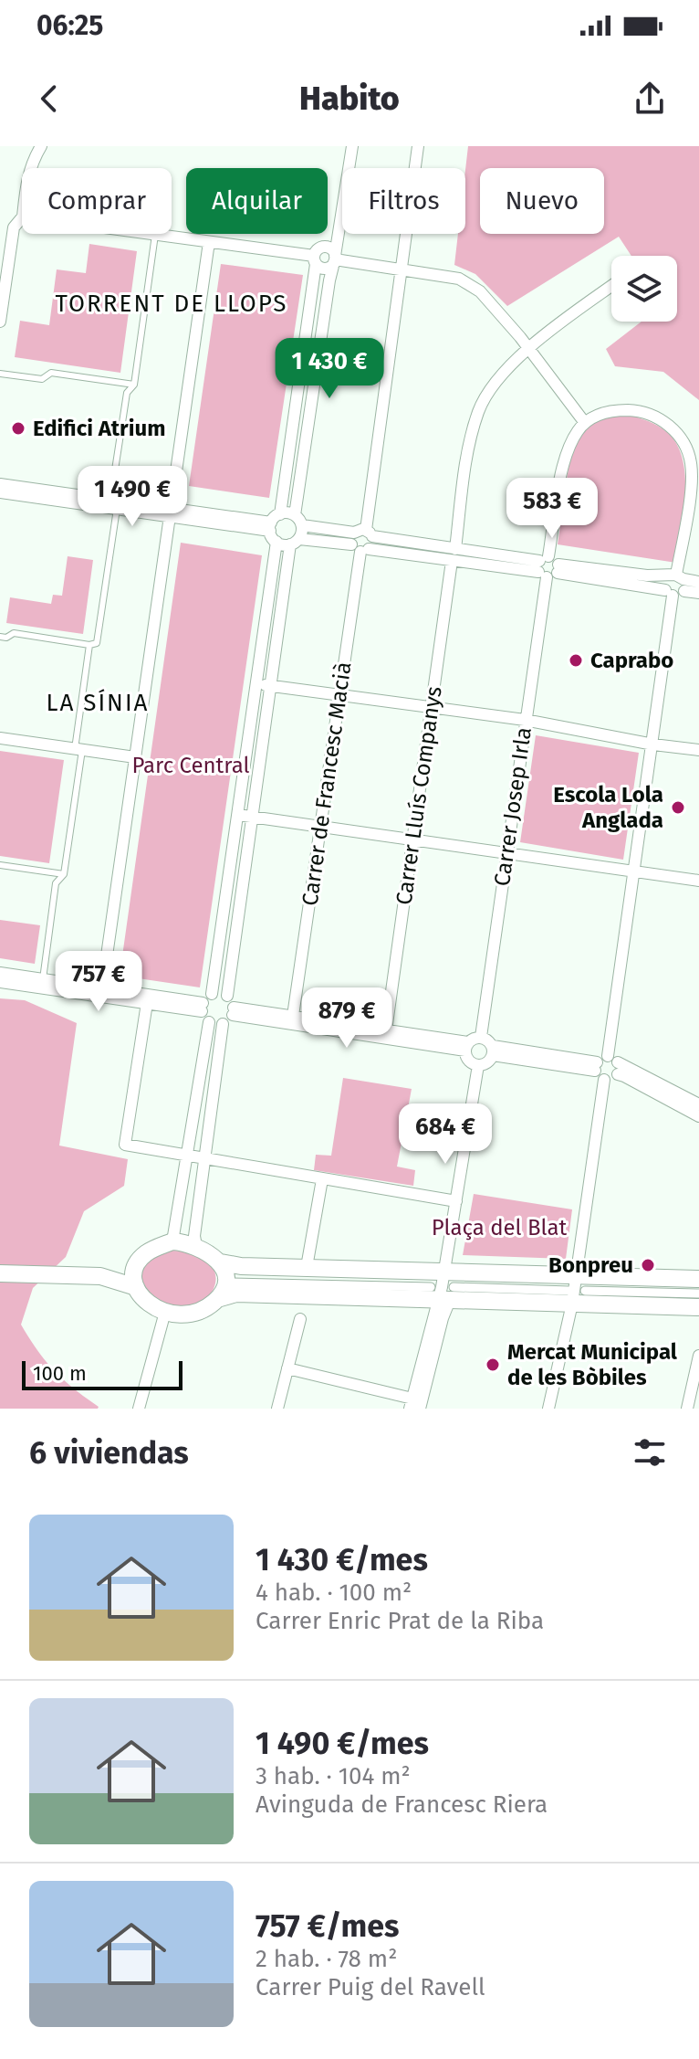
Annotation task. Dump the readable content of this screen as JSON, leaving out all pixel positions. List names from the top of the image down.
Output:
{
  "streets": {
    "street": ["Carrer de Francesc Macià", "Carrer Lluís Companys", "Carrer Josep Irla"]
  },
  "districts": ["TORRENT DE LLOPS", "LA SÍNIA"],
  "parks": ["Parc Central", "Plaça del Blat"],
  "places": [
    "Edifici Atrium",
    "Caprabo",
    "Escola Lola Anglada",
    "Bonpreu",
    "Mercat Municipal de les Bòbiles"
  ],
  "scale_bar": "100 m",
  "page": {
    "status": "06:25",
    "header": "Habito",
    "chip": [
      "Comprar",
      "Alquilar",
      "Filtros",
      "Nuevo"
    ],
    "price": [
      "1 430 €",
      "1 490 €",
      "583 €",
      "757 €",
      "879 €",
      "684 €"
    ],
    "scale": "100 m",
    "heading": "6 viviendas",
    "list": [
      {
        "name": "1 430 €/mes",
        "note": "4 hab. · 100 m² · Carrer Enric Prat de la Riba"
      },
      {
        "name": "1 490 €/mes",
        "note": "3 hab. · 104 m² · Avinguda de Francesc Riera"
      },
      {
        "name": "757 €/mes",
        "note": "2 hab. · 78 m² · Carrer Puig del Ravell"
      }
    ]
  }
}
